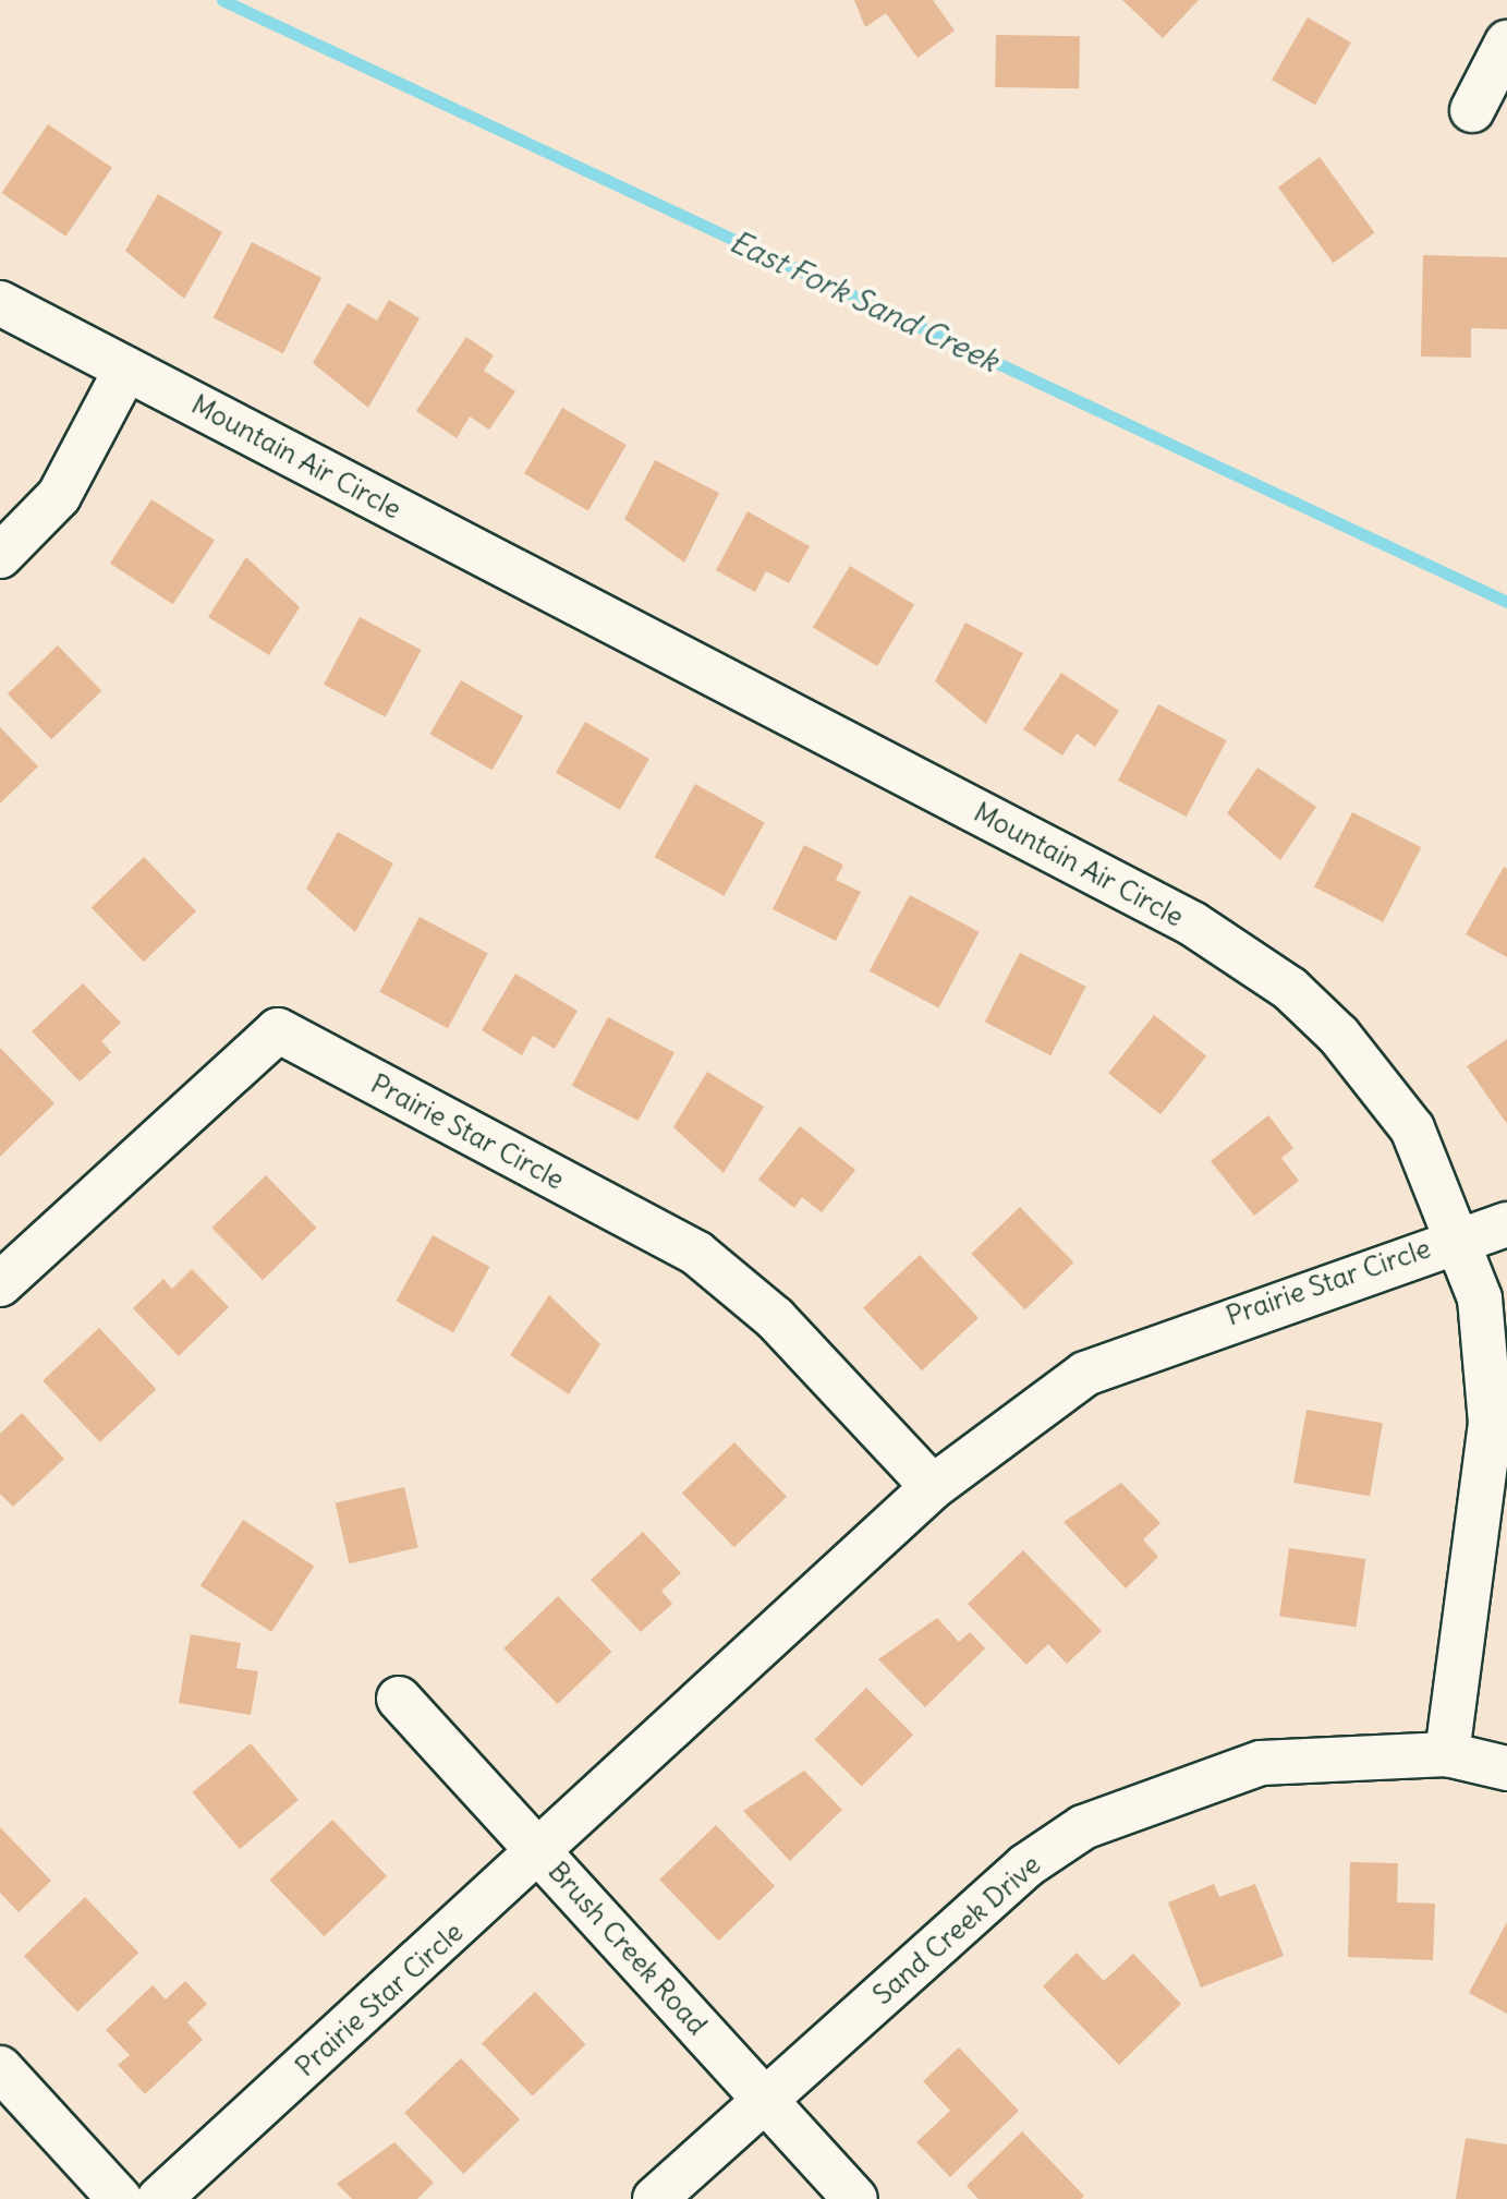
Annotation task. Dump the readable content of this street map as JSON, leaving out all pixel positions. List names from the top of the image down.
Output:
{
  "streets": {
    "street": [
      "Mountain Air Circle",
      "Prairie Star Circle",
      "Sand Creek Drive",
      "Brush Creek Road"
    ]
  },
  "crossings": [
    ["Mountain Air Circle", "Prairie Star Circle"],
    ["Mountain Air Circle", "Sand Creek Drive"],
    ["Prairie Star Circle", "Brush Creek Road"],
    ["Sand Creek Drive", "Brush Creek Road"]
  ],
  "water": ["East Fork Sand Creek"]
}
